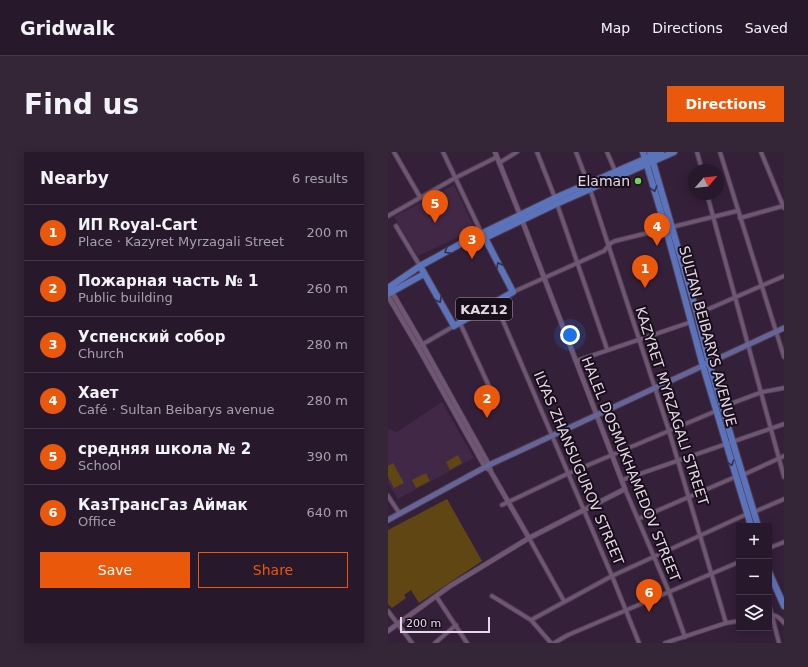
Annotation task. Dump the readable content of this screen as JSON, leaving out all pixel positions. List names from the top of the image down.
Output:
{
  "streets": {
    "main road": ["KAZ12", "SULTAN BEIBARYS AVENUE"],
    "street": ["KAZYRET MYRZAGALI STREET", "ILYAS ZHANSUGUROV STREET", "HALEL DOSMUKHAMEDOV STREET"]
  },
  "crossings": [
    ["KAZ12", "ILYAS ZHANSUGUROV STREET"]
  ],
  "places": ["Elaman"],
  "scale_bar": "200 m",
  "north": "top right",
  "page": {
    "header": "Gridwalk",
    "nav": ["Map", "Directions", "Saved"],
    "buttons": [
      "Directions",
      ["Save", "Share"]
    ],
    "title": "Find us",
    "heading": ["Nearby", "6 results"],
    "pins": [
      "5",
      "4",
      "3",
      "1",
      "2",
      "6"
    ],
    "list": [
      {
        "mark": "1",
        "name": "ИП Royal-Cart",
        "note": "Place · Kazyret Myrzagali Street",
        "value": "200 m"
      },
      {
        "mark": "2",
        "name": "Пожарная часть № 1",
        "note": "Public building",
        "value": "260 m"
      },
      {
        "mark": "3",
        "name": "Успенский собор",
        "note": "Church",
        "value": "280 m"
      },
      {
        "mark": "4",
        "name": "Хает",
        "note": "Café · Sultan Beibarys avenue",
        "value": "280 m"
      },
      {
        "mark": "5",
        "name": "cредняя школа № 2",
        "note": "School",
        "value": "390 m"
      },
      {
        "mark": "6",
        "name": "КазТрансГаз Аймак",
        "note": "Office",
        "value": "640 m"
      }
    ],
    "map_buttons": ["+", "−"],
    "scale": "200 m"
  }
}
